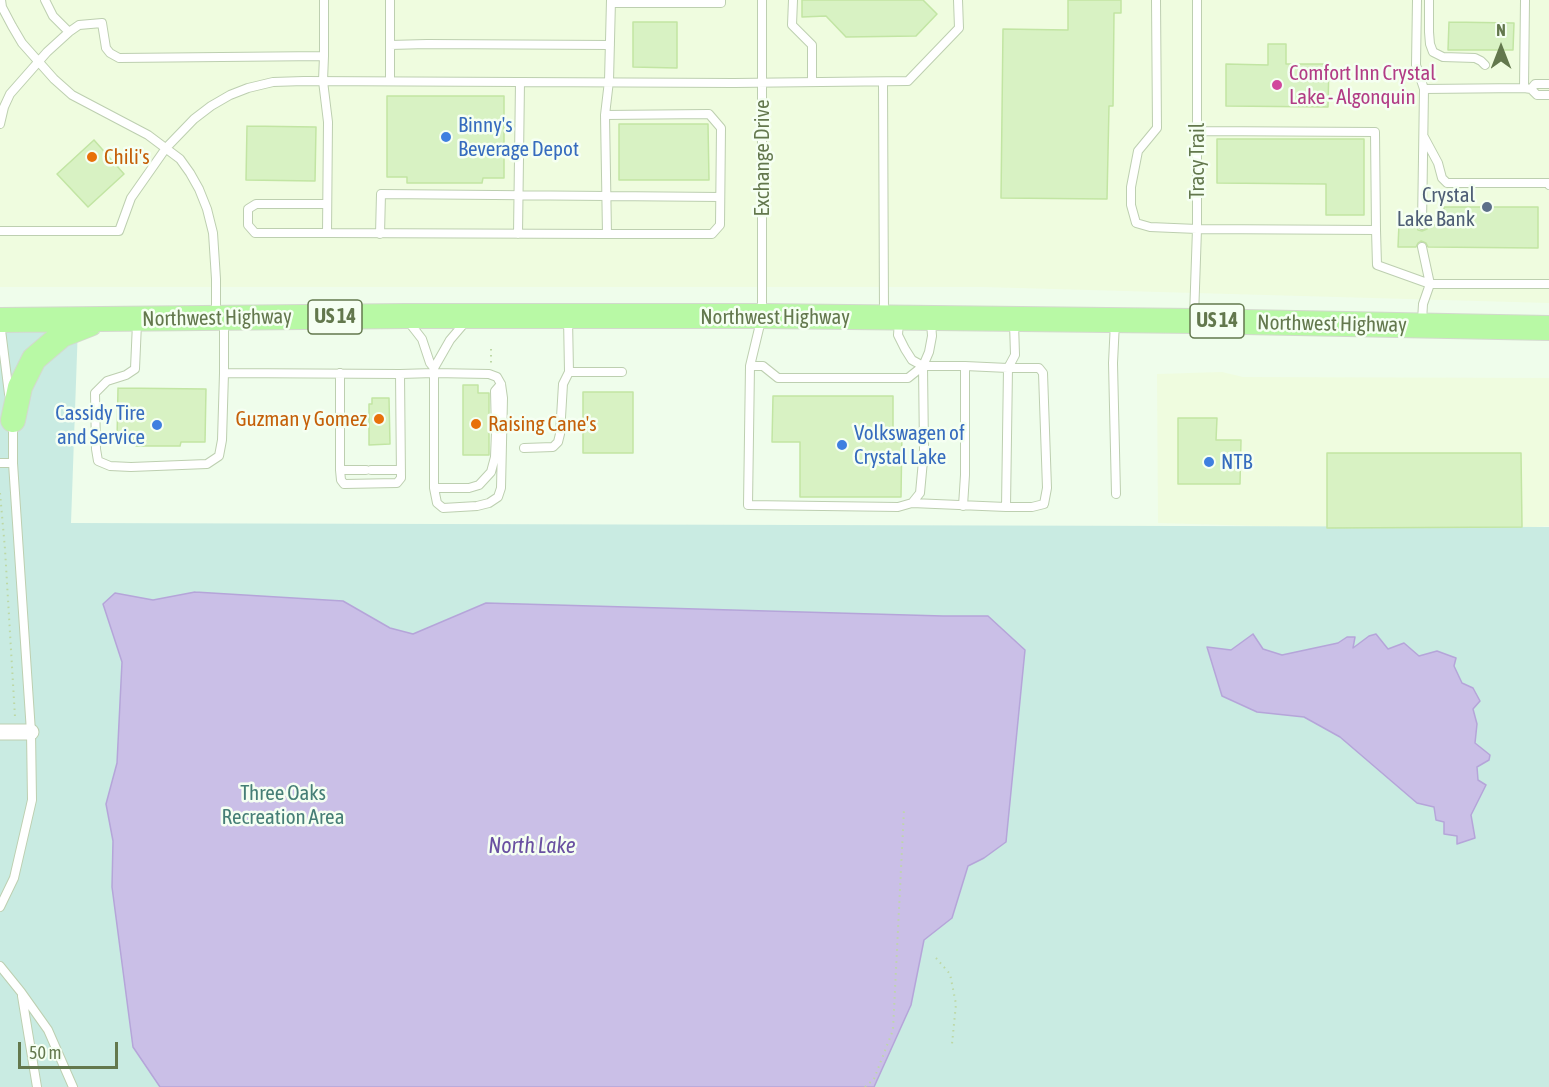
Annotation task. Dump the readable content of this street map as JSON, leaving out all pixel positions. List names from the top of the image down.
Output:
{
  "streets": {
    "main road": ["US 14", "Northwest Highway"],
    "lane": ["Exchange Drive", "Tracy Trail"]
  },
  "crossings": [
    ["Exchange Drive", "Northwest Highway"],
    ["Tracy Trail", "Northwest Highway"]
  ],
  "water": ["North Lake"],
  "parks": ["Three Oaks Recreation Area"],
  "places": [
    "Comfort Inn Crystal Lake - Algonquin",
    "Binny's Beverage Depot",
    "Chili's",
    "Crystal Lake Bank",
    "Guzman y Gomez",
    "Raising Cane's",
    "Cassidy Tire and Service",
    "Volkswagen of Crystal Lake",
    "NTB"
  ],
  "scale_bar": "50 m",
  "north": "top"
}
